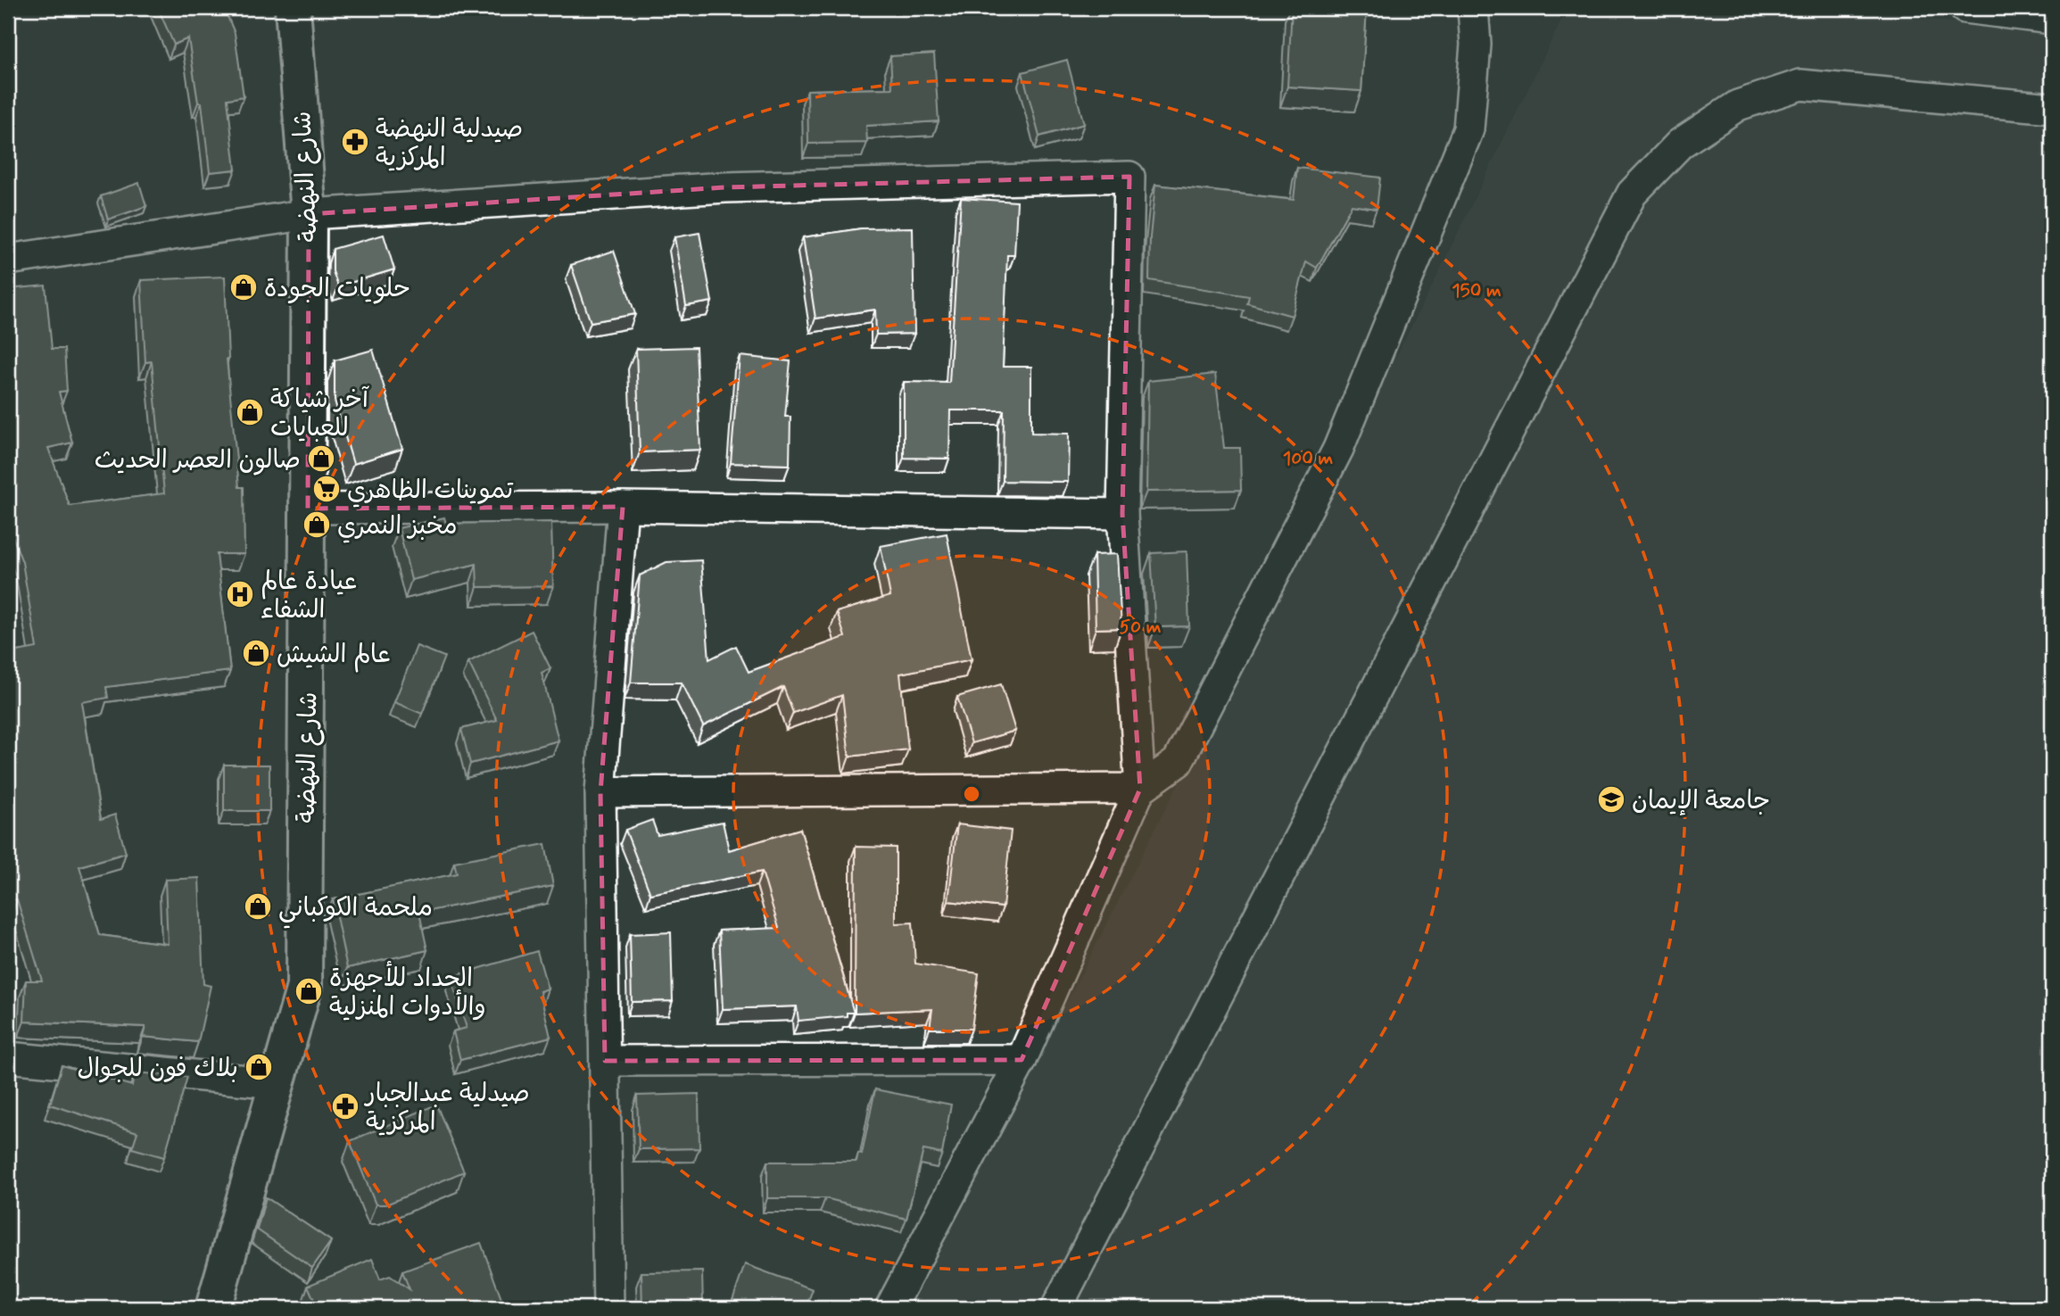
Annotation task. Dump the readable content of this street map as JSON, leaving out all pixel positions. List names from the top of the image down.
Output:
{
  "streets": {
    "street": ["شارع النهضة"]
  },
  "places": {
    "pharmacy": ["صيدلية النهضة المركزية", "صيدلية عبدالجبار المركزية"],
    "shop": [
      "حلويات الجودة",
      "آخر شياكة للعبايات",
      "صالون العصر الحديث",
      "مخبز النمري",
      "عالم الشيش",
      "ملحمة الكوكباني",
      "الحداد للأجهزة والأدوات المنزلية",
      "بلاك فون للجوال"
    ],
    "supermarket": ["تموينات الظاهري"],
    "hospital": ["عيادة عالم الشفاء"],
    "school or university": ["جامعة الإيمان"]
  },
  "rings": ["150 m", "100 m", "50 m"]
}
